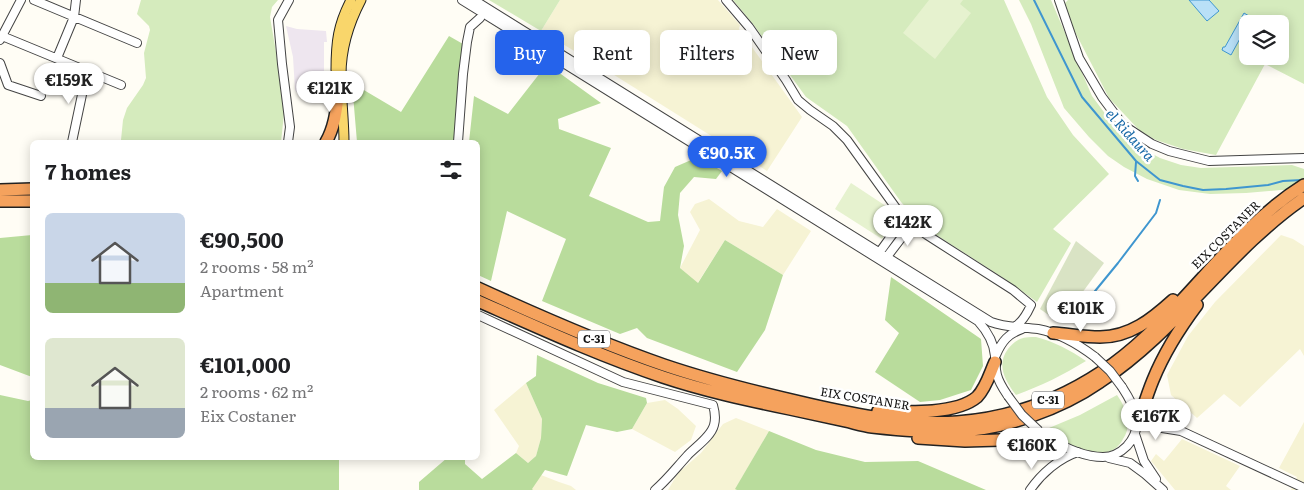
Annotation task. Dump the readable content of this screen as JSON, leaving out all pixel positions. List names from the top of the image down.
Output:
{
  "streets": {
    "highway": ["EIX COSTANER", "C-31"]
  },
  "crossings": [
    ["EIX COSTANER", "C-31"]
  ],
  "water": ["el Ridaura"],
  "page": {
    "chip": [
      "Buy",
      "Rent",
      "Filters",
      "New"
    ],
    "price": [
      "€159K",
      "€121K",
      "€90.5K",
      "€142K",
      "€101K",
      "€167K",
      "€160K"
    ],
    "heading": "7 homes",
    "list": [
      {
        "name": "€90,500",
        "note": "2 rooms · 58 m² · Apartment"
      },
      {
        "name": "€101,000",
        "note": "2 rooms · 62 m² · Eix Costaner"
      }
    ]
  }
}
